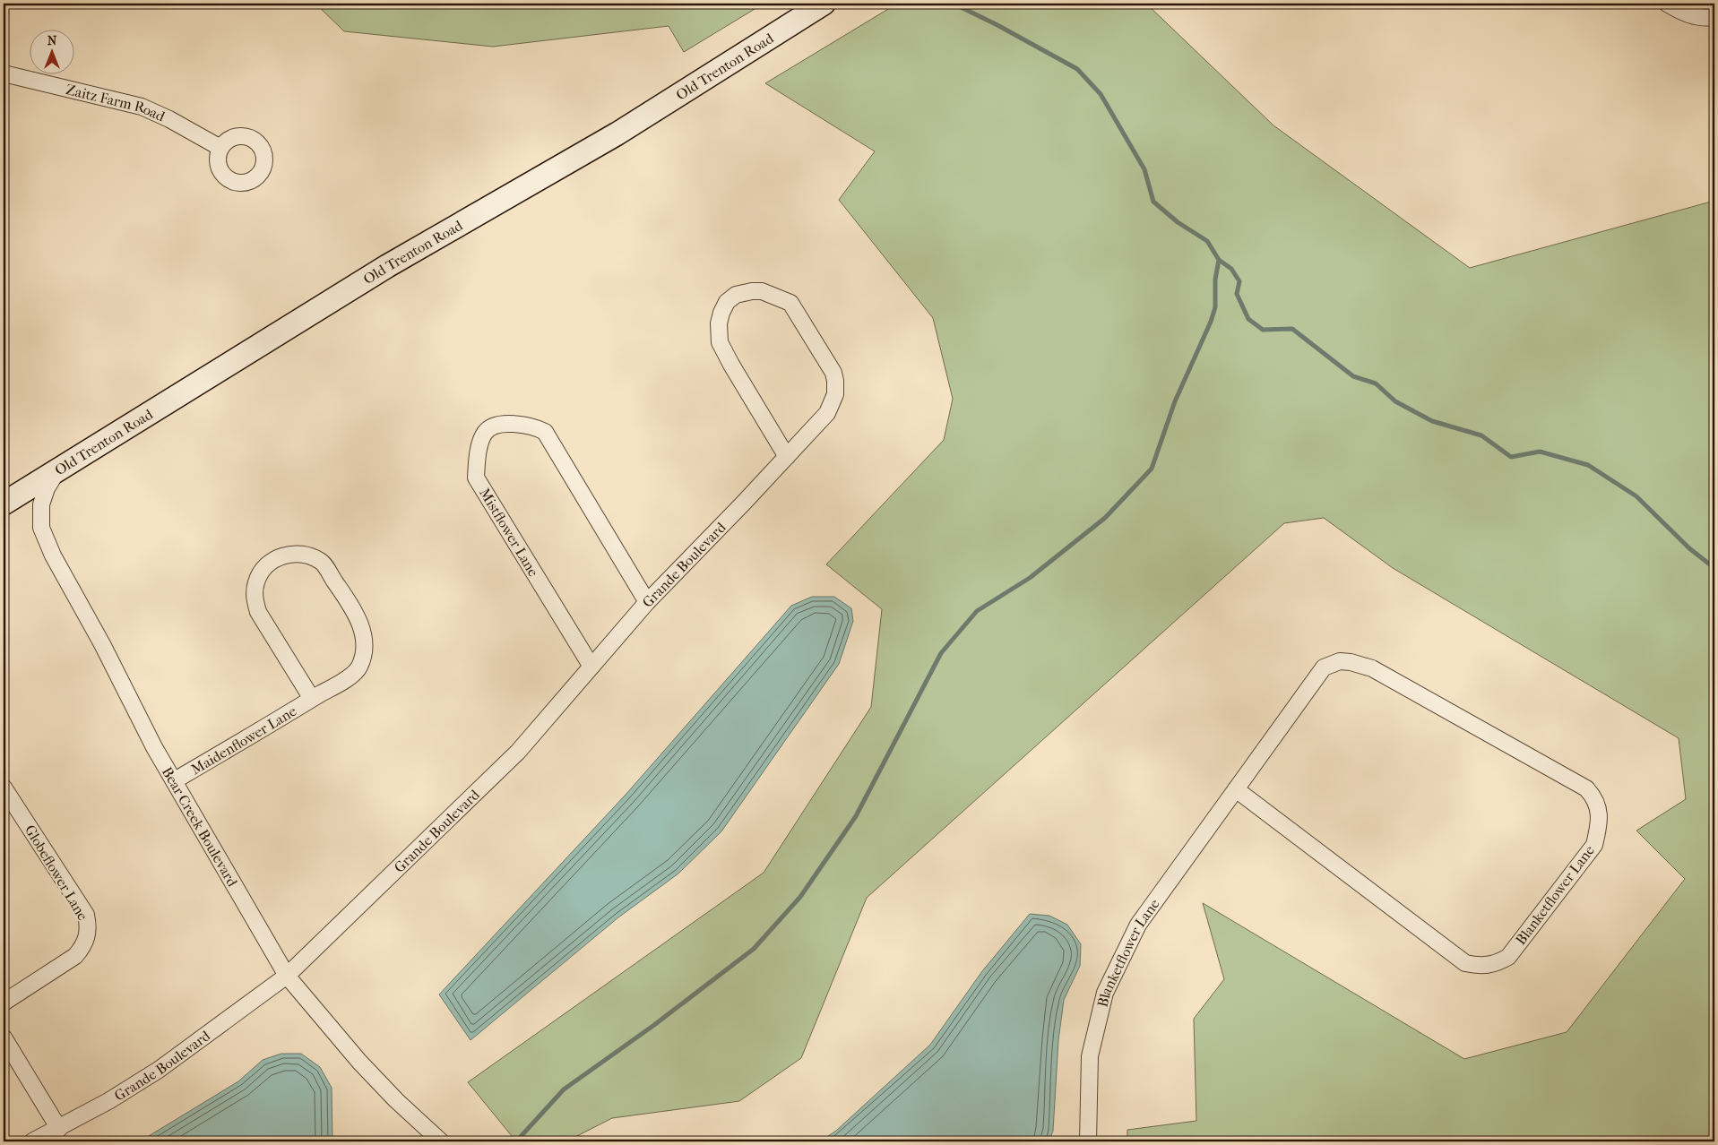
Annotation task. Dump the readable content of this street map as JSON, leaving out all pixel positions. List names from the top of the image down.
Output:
{
  "streets": {
    "main road": ["Old Trenton Road"],
    "street": [
      "Zaitz Farm Road",
      "Mistflower Lane",
      "Grande Boulevard",
      "Maidenflower Lane",
      "Bear Creek Boulevard",
      "Globeflower Lane",
      "Blanketflower Lane"
    ]
  },
  "crossings": [
    ["Old Trenton Road", "Bear Creek Boulevard"],
    ["Mistflower Lane", "Grande Boulevard"],
    ["Grande Boulevard", "Bear Creek Boulevard"],
    ["Maidenflower Lane", "Bear Creek Boulevard"]
  ],
  "north": "top"
}
